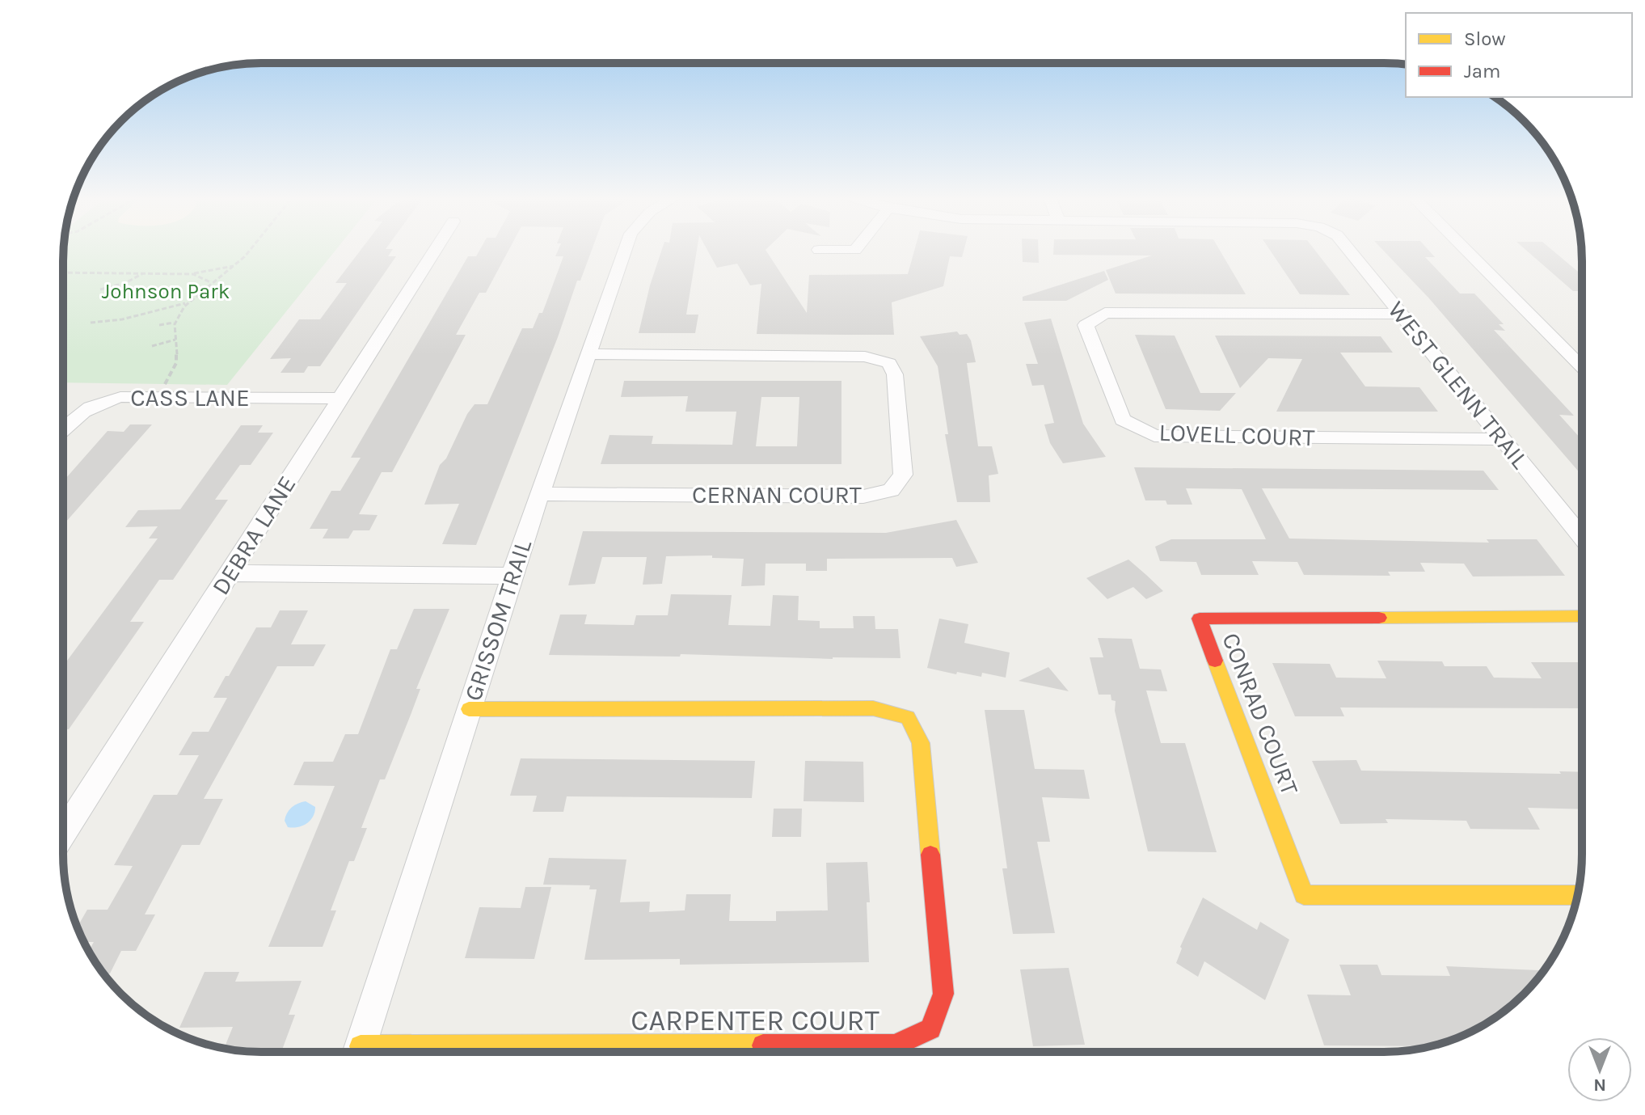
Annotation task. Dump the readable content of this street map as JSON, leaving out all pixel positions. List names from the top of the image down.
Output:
{
  "streets": {
    "street": [
      "WEST GLENN TRAIL",
      "CASS LANE",
      "LOVELL COURT",
      "CERNAN COURT",
      "DEBRA LANE",
      "GRISSOM TRAIL",
      "CONRAD COURT",
      "CARPENTER COURT"
    ]
  },
  "crossings": [
    ["WEST GLENN TRAIL", "LOVELL COURT"],
    ["CASS LANE", "DEBRA LANE"],
    ["CERNAN COURT", "GRISSOM TRAIL"],
    ["GRISSOM TRAIL", "CARPENTER COURT"]
  ],
  "parks": ["Johnson Park"],
  "legend": ["Slow", "Jam"],
  "north": "bottom"
}
